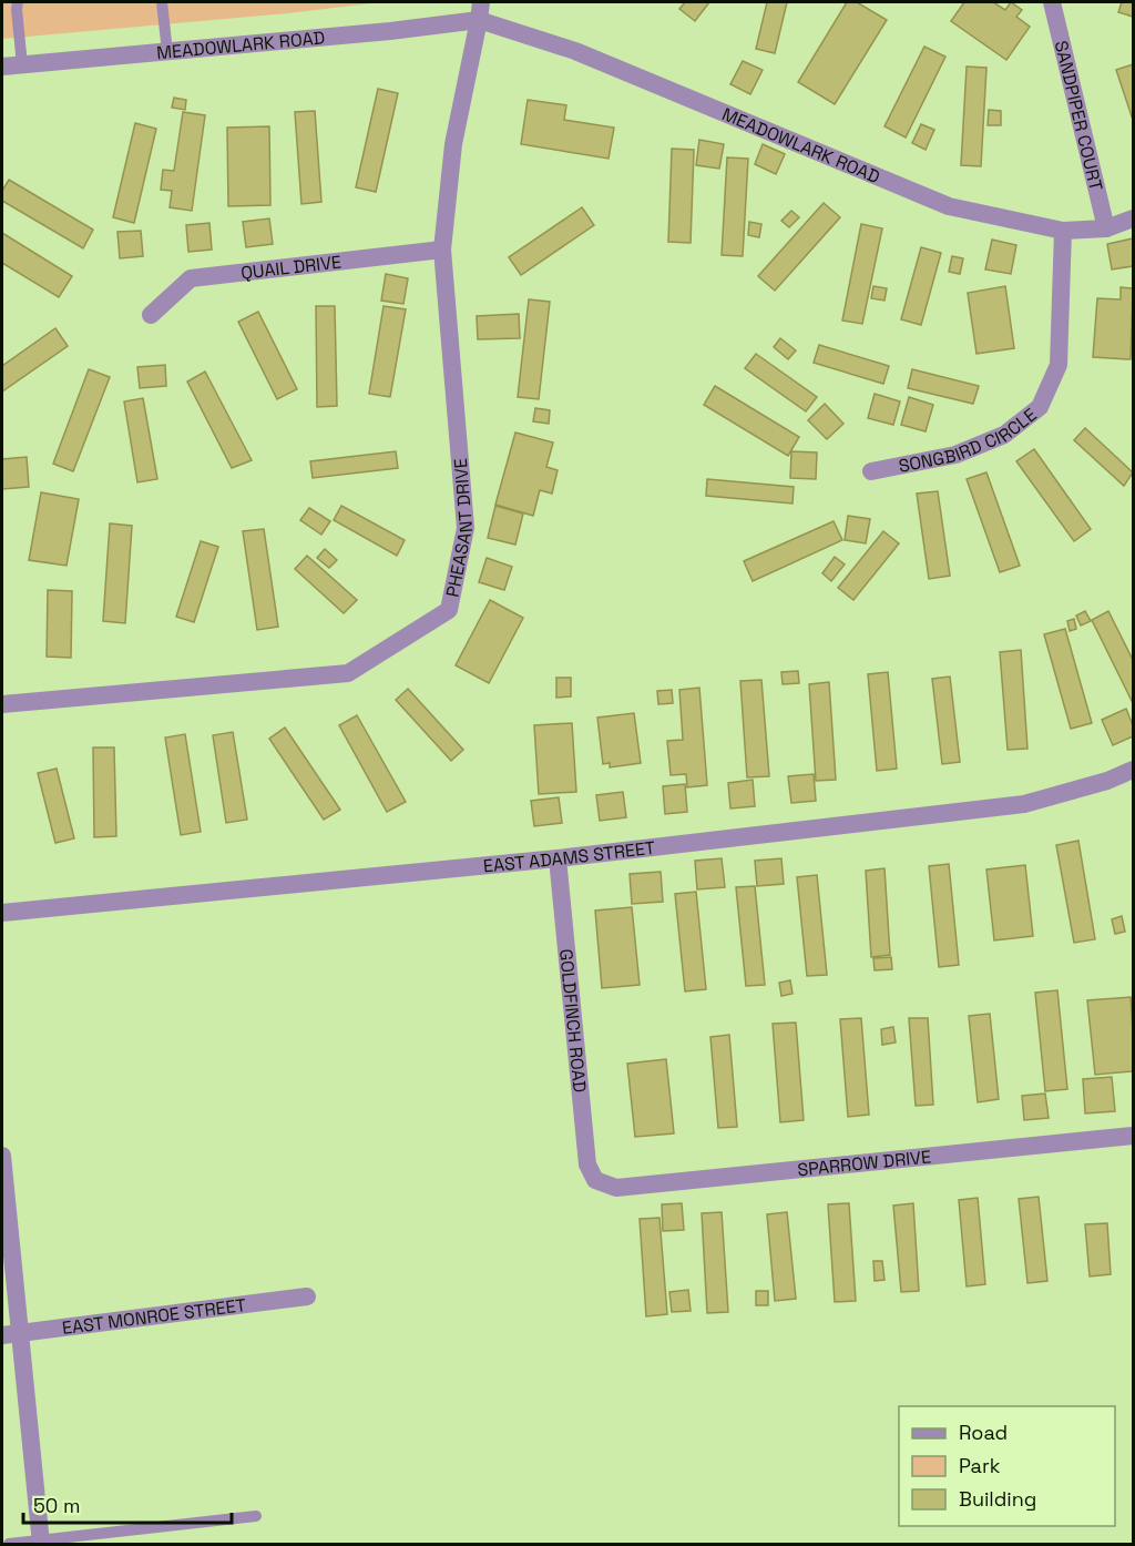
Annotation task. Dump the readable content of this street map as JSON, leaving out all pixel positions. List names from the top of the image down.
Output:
{
  "streets": {
    "street": [
      "MEADOWLARK ROAD",
      "SANDPIPER COURT",
      "QUAIL DRIVE",
      "SONGBIRD CIRCLE",
      "PHEASANT DRIVE",
      "EAST ADAMS STREET",
      "GOLDFINCH ROAD",
      "SPARROW DRIVE",
      "EAST MONROE STREET"
    ]
  },
  "crossings": [
    ["MEADOWLARK ROAD", "SANDPIPER COURT"],
    ["MEADOWLARK ROAD", "SONGBIRD CIRCLE"],
    ["MEADOWLARK ROAD", "PHEASANT DRIVE"],
    ["QUAIL DRIVE", "PHEASANT DRIVE"],
    ["EAST ADAMS STREET", "GOLDFINCH ROAD"],
    ["GOLDFINCH ROAD", "SPARROW DRIVE"]
  ],
  "legend": ["Road", "Park", "Building"],
  "scale_bar": "50 m"
}
